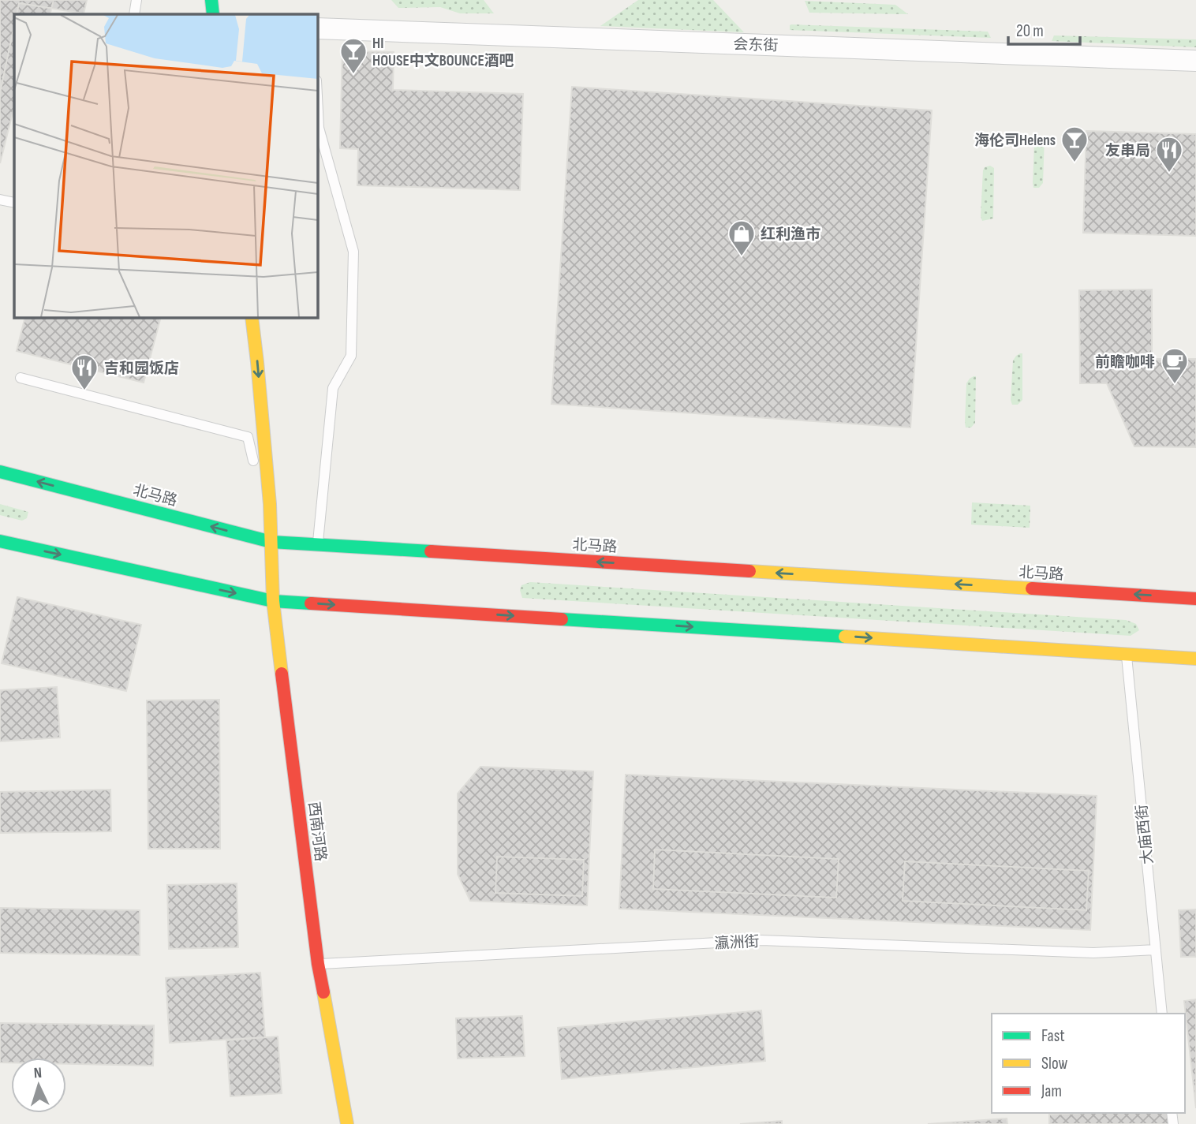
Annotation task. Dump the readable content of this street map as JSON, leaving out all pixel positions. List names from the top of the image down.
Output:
{
  "streets": {
    "main road": ["北马路", "西南河路"],
    "street": ["会东街"],
    "lane": ["大庙西街", "瀛洲街"]
  },
  "crossings": [
    ["北马路", "西南河路"],
    ["西南河路", "瀛洲街"],
    ["大庙西街", "瀛洲街"]
  ],
  "places": {
    "bar": ["HI HOUSE中文BOUNCE酒吧", "海伦司Helens"],
    "restaurant": ["友串局", "吉和园饭店"],
    "shop": ["红利渔市"],
    "cafe": ["前瞻咖啡"]
  },
  "legend": ["Fast", "Slow", "Jam"],
  "scale_bar": "20 m",
  "north": "top"
}
